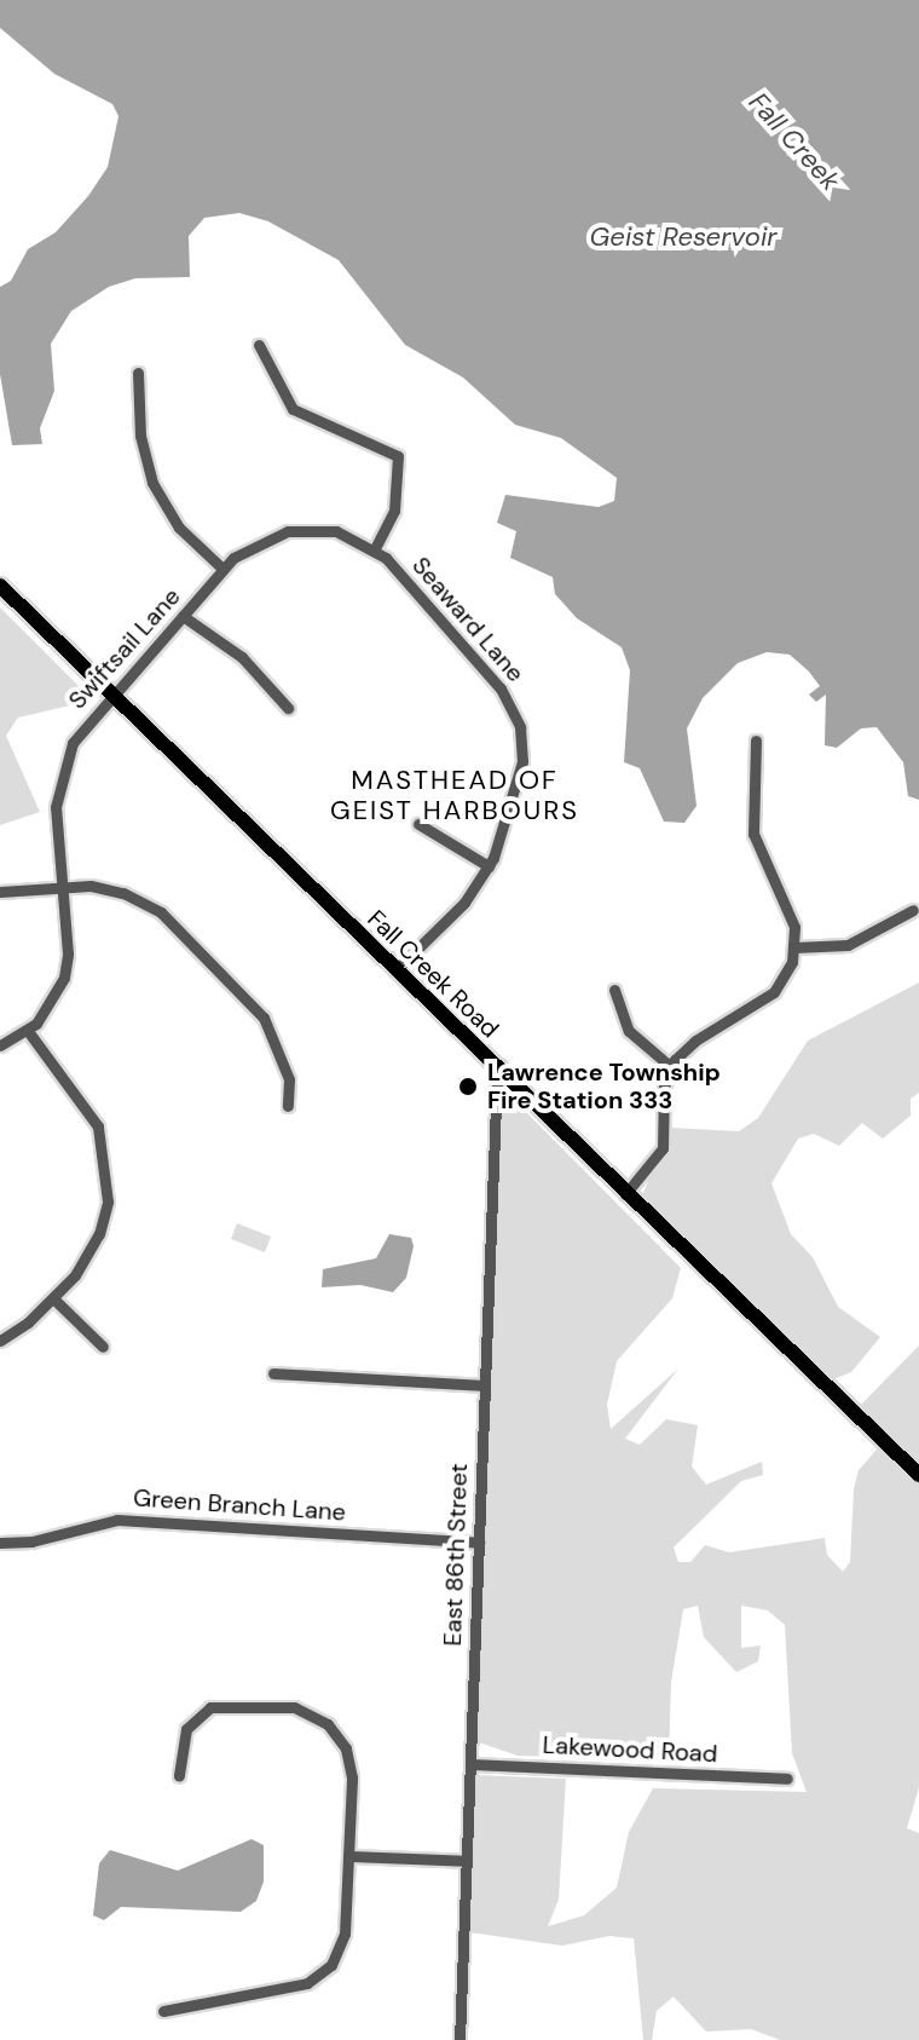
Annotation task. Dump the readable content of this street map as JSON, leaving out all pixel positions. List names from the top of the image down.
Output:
{
  "streets": {
    "main road": ["Fall Creek Road"],
    "street": [
      "Seaward Lane",
      "Swiftsail Lane",
      "Green Branch Lane",
      "East 86th Street",
      "Lakewood Road"
    ]
  },
  "crossings": [
    ["Seaward Lane", "Swiftsail Lane"],
    ["Seaward Lane", "Fall Creek Road"],
    ["Swiftsail Lane", "Fall Creek Road"],
    ["Fall Creek Road", "East 86th Street"],
    ["Green Branch Lane", "East 86th Street"],
    ["East 86th Street", "Lakewood Road"]
  ],
  "districts": ["MASTHEAD OF GEIST HARBOURS"],
  "water": ["Fall Creek", "Geist Reservoir"],
  "places": ["Lawrence Township Fire Station 333"]
}
